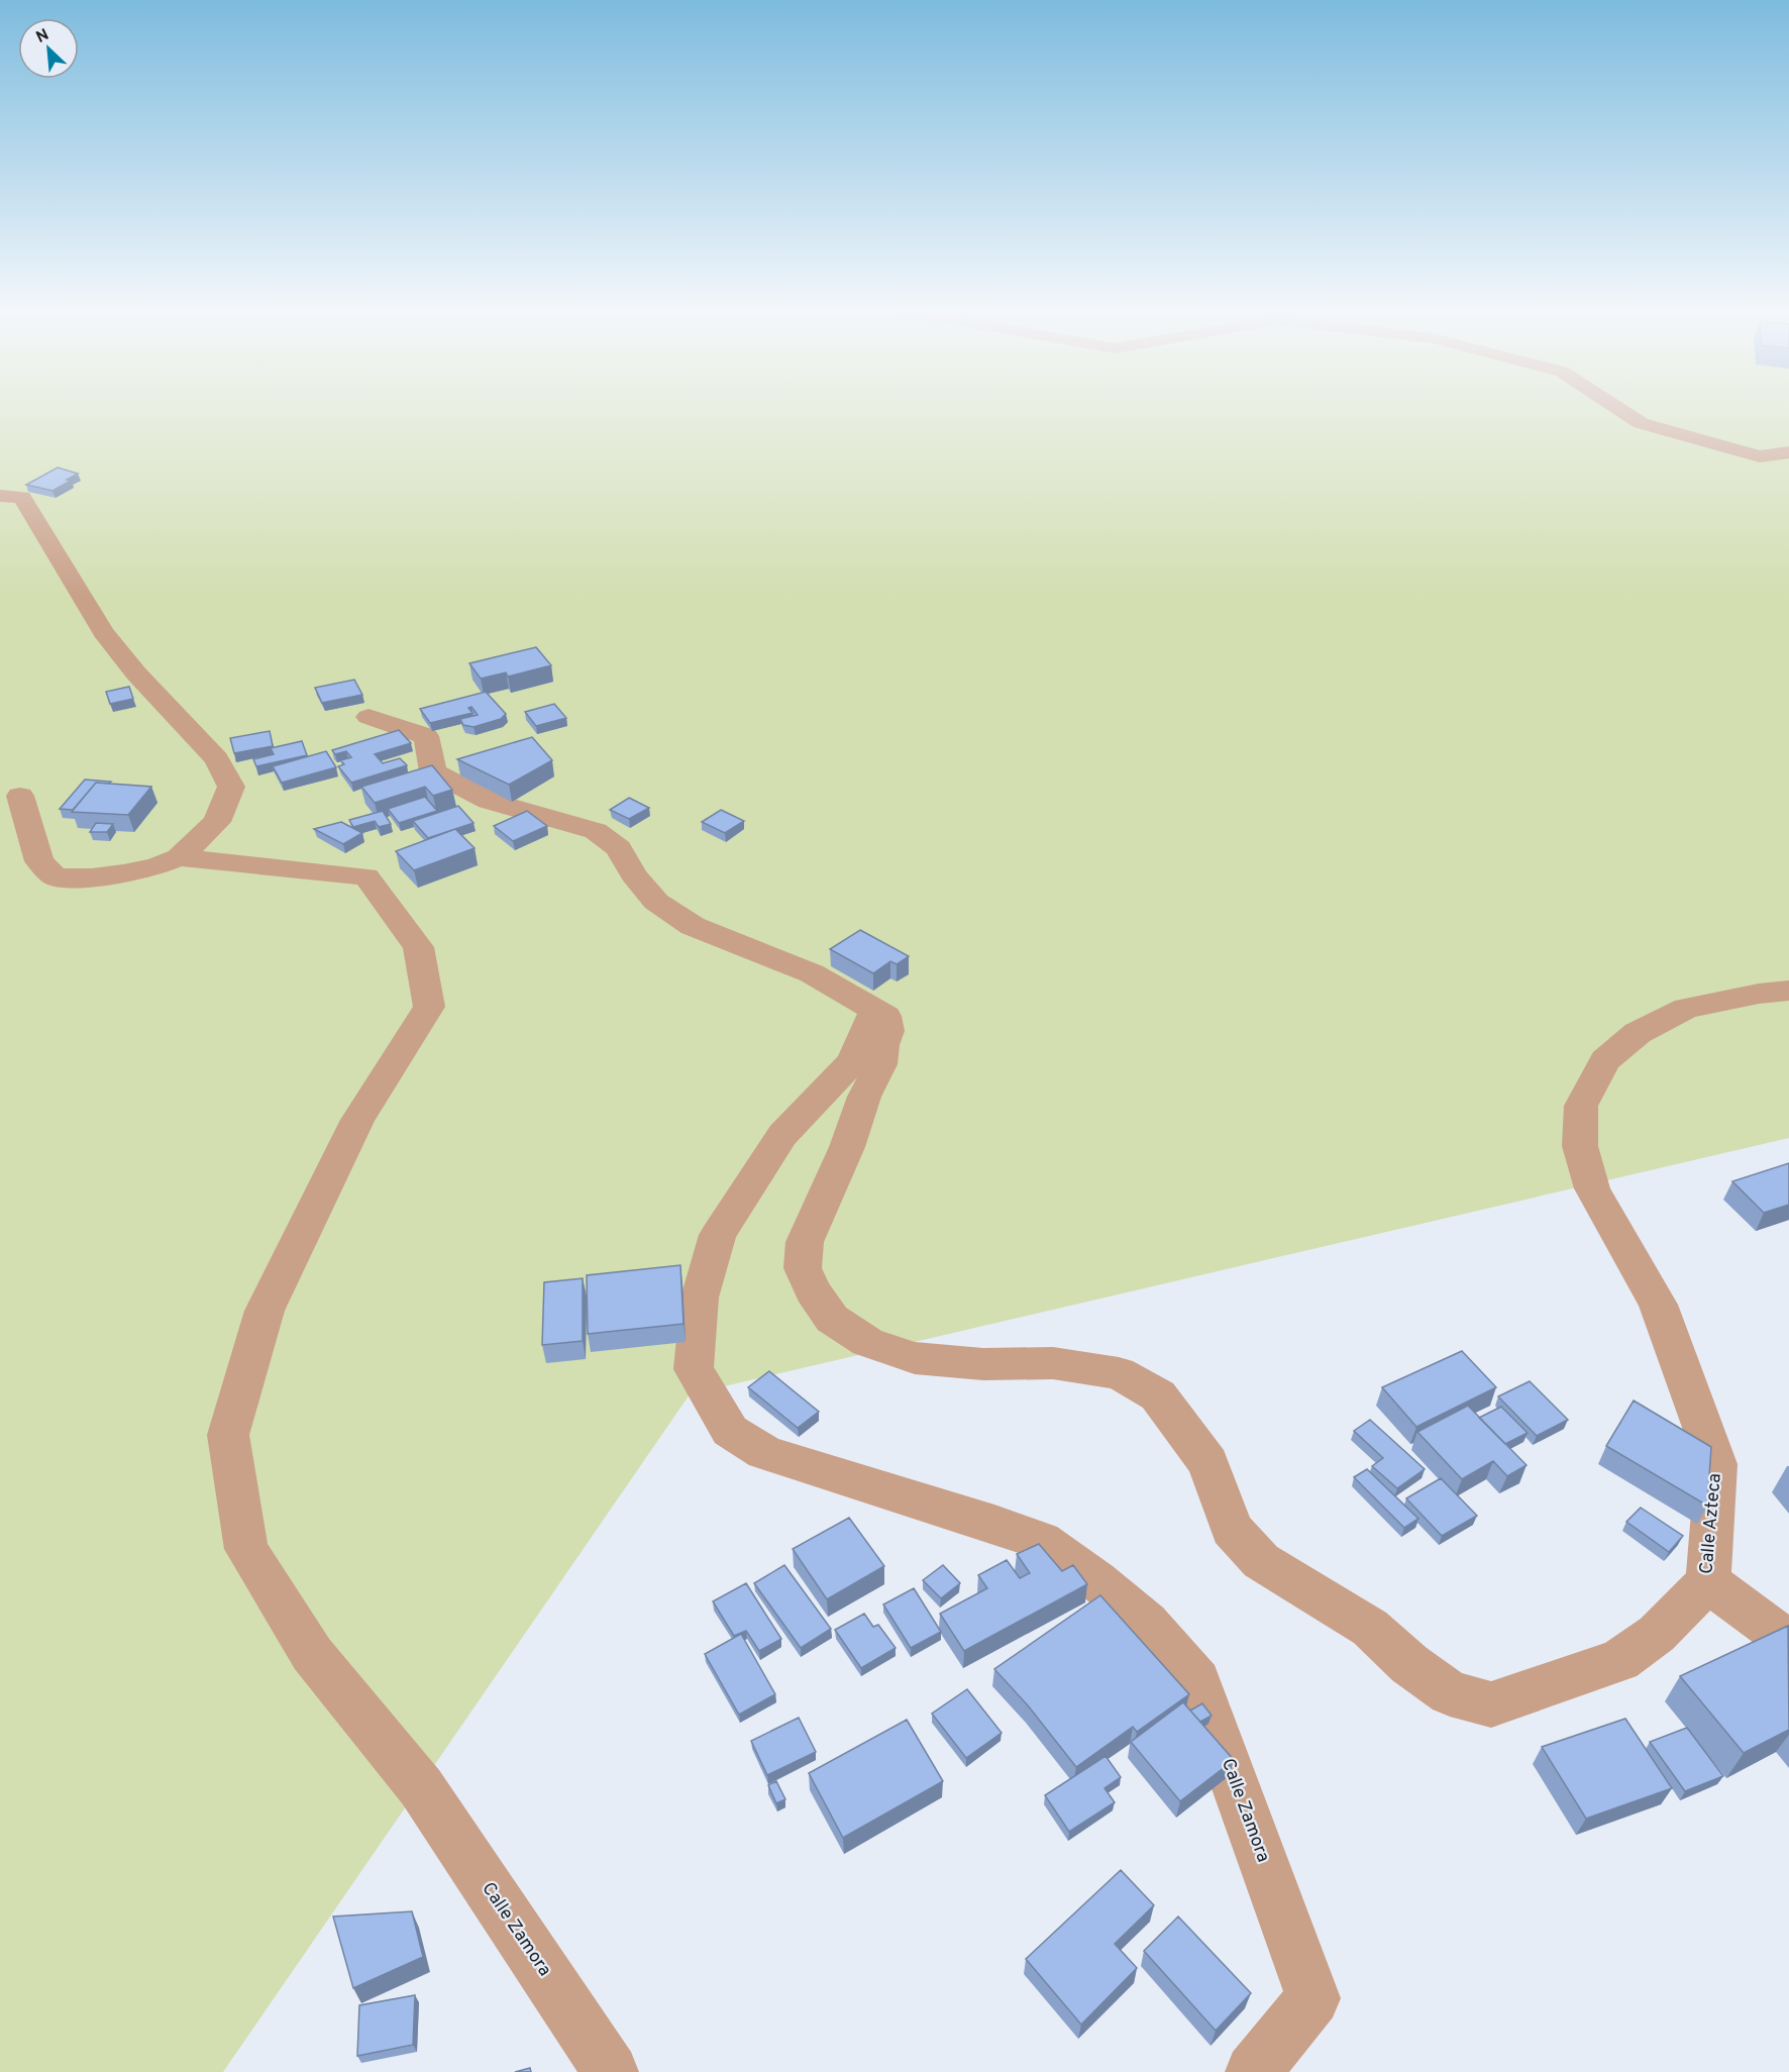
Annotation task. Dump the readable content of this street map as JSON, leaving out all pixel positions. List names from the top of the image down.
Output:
{
  "streets": {
    "street": ["Calle Azteca", "Calle Zamora"]
  },
  "crossings": [
    ["Calle Azteca", "Calle Zamora"]
  ],
  "north": "top left"
}
